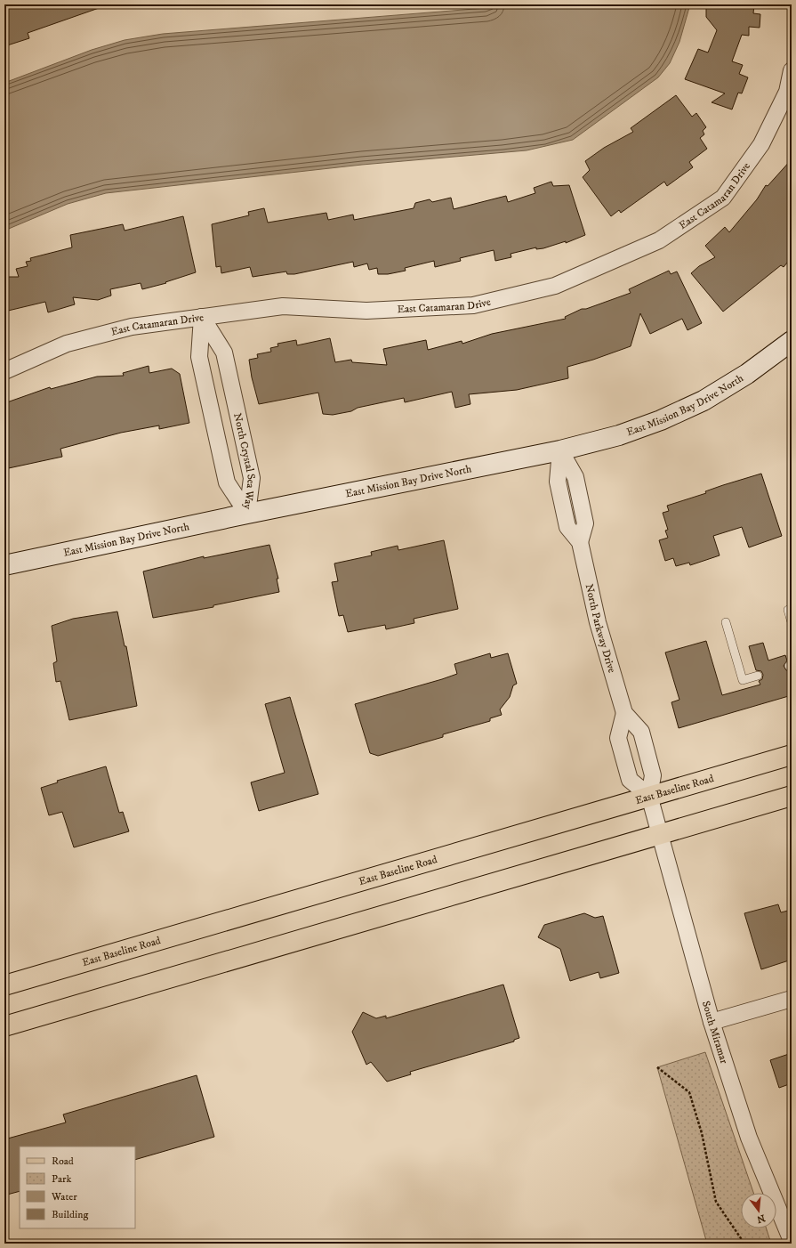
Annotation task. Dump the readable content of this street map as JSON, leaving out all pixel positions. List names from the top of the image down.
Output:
{
  "streets": {
    "main road": ["East Baseline Road"],
    "street": [
      "East Catamaran Drive",
      "East Mission Bay Drive North",
      "North Crystal Sea Way",
      "North Parkway Drive",
      "South Miramar"
    ]
  },
  "crossings": [
    ["East Catamaran Drive", "North Crystal Sea Way"],
    ["East Mission Bay Drive North", "North Crystal Sea Way"],
    ["East Mission Bay Drive North", "North Parkway Drive"],
    ["North Parkway Drive", "East Baseline Road"],
    ["North Parkway Drive", "South Miramar"]
  ],
  "legend": [
    "Road",
    "Park",
    "Water",
    "Building"
  ],
  "north": "bottom"
}
